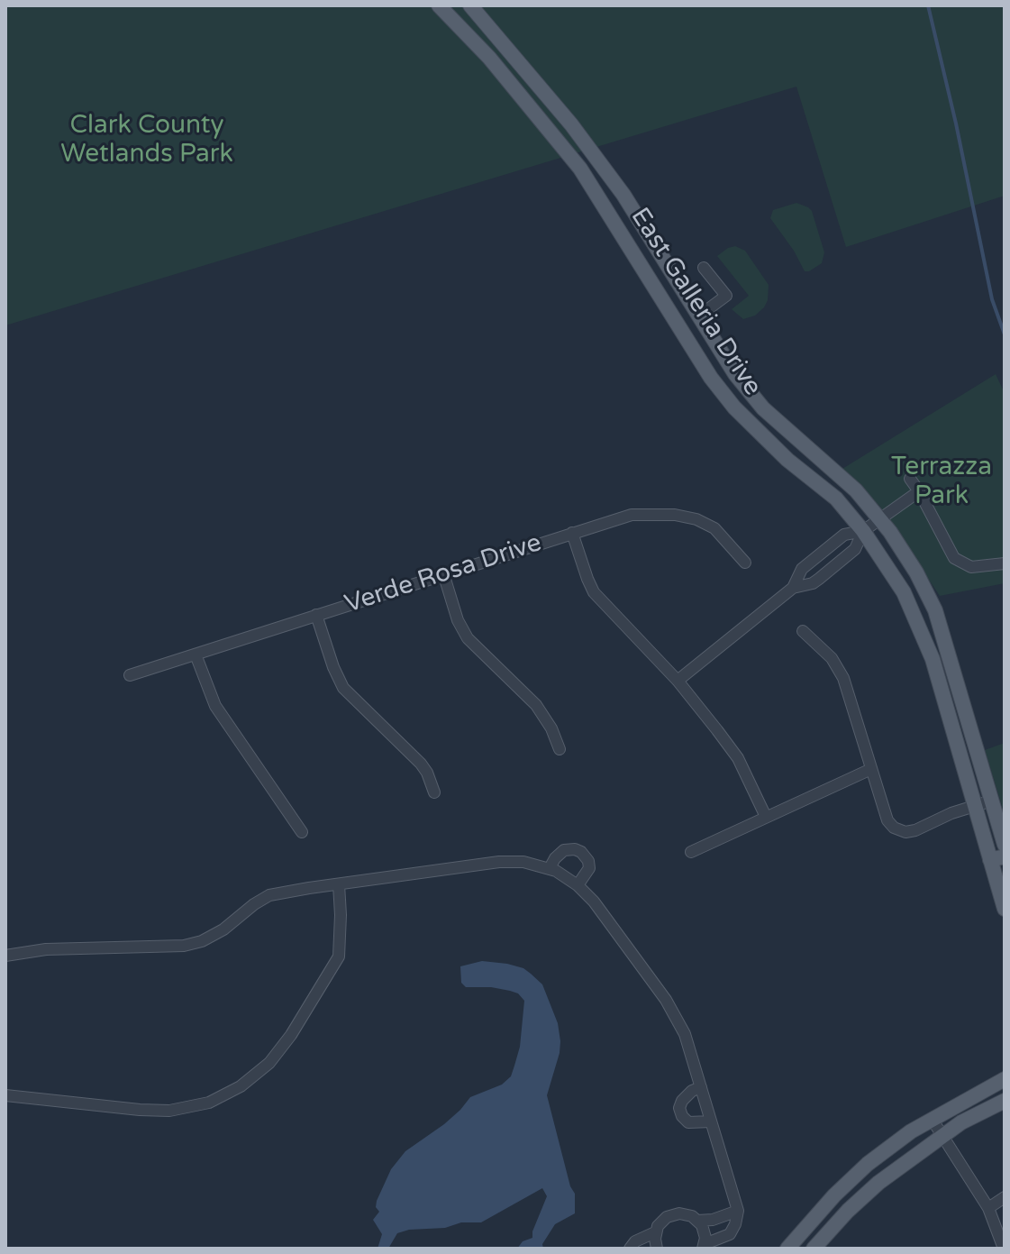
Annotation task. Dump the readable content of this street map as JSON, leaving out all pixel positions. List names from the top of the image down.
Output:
{
  "streets": {
    "main road": ["East Galleria Drive"],
    "street": ["Verde Rosa Drive"]
  },
  "parks": ["Clark County Wetlands Park", "Terrazza Park"]
}
